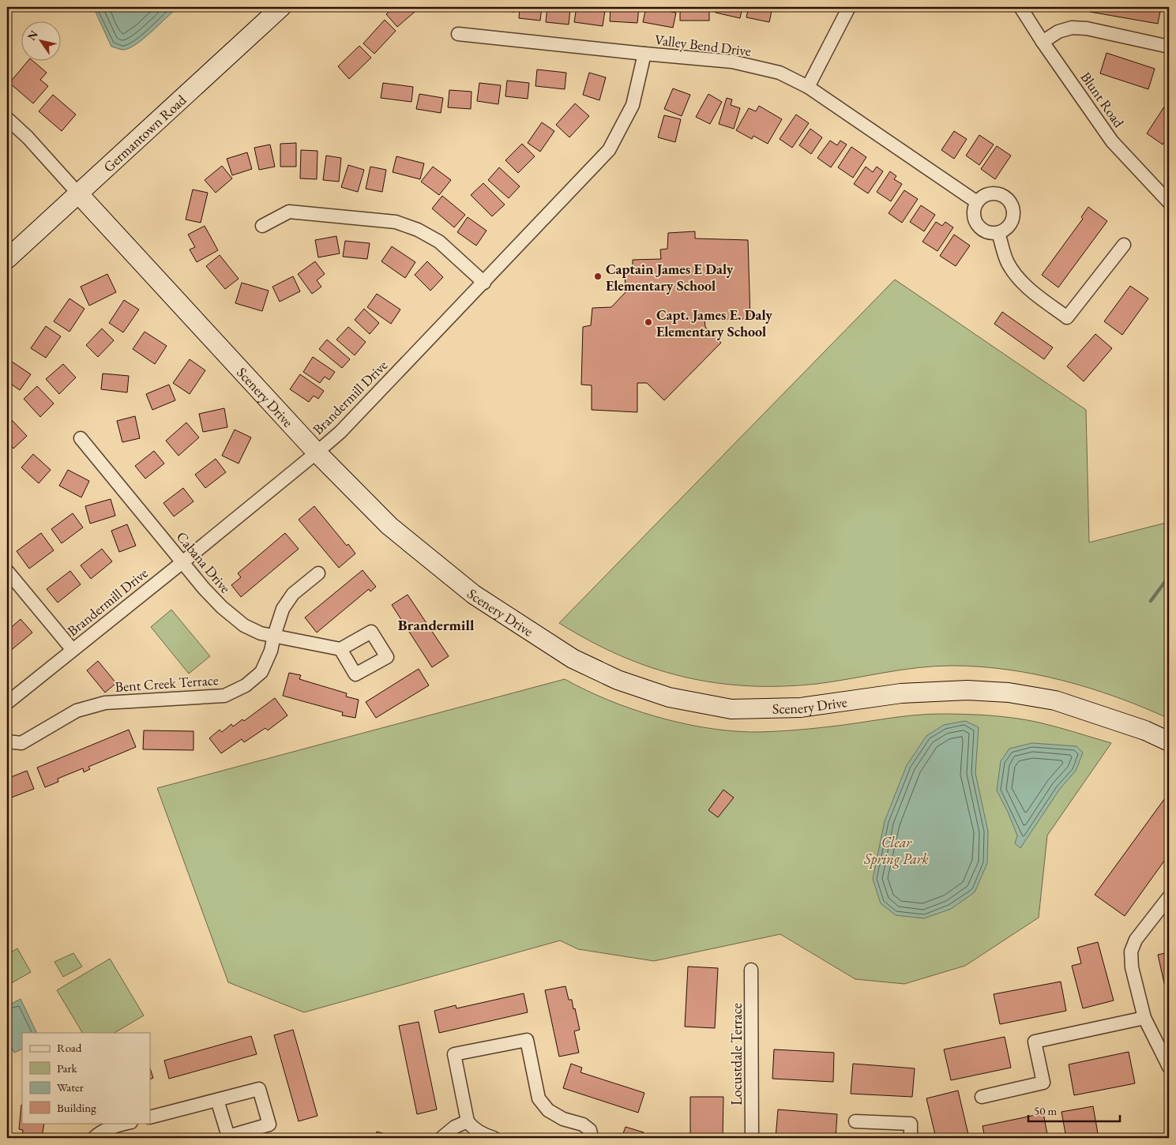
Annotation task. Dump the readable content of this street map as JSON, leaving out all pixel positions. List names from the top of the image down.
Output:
{
  "streets": {
    "street": [
      "Valley Bend Drive",
      "Blunt Road",
      "Germantown Road",
      "Scenery Drive",
      "Brandermill Drive",
      "Cabana Drive",
      "Bent Creek Terrace",
      "Locustdale Terrace"
    ]
  },
  "crossings": [
    ["Valley Bend Drive", "Brandermill Drive"],
    ["Germantown Road", "Scenery Drive"],
    ["Scenery Drive", "Brandermill Drive"],
    ["Brandermill Drive", "Cabana Drive"],
    ["Cabana Drive", "Bent Creek Terrace"]
  ],
  "districts": ["Brandermill"],
  "parks": ["Clear Spring Park"],
  "places": ["Captain James E Daly Elementary School", "Capt. James E. Daly Elementary School"],
  "legend": [
    "Road",
    "Park",
    "Water",
    "Building"
  ],
  "scale_bar": "50 m",
  "north": "top left"
}
